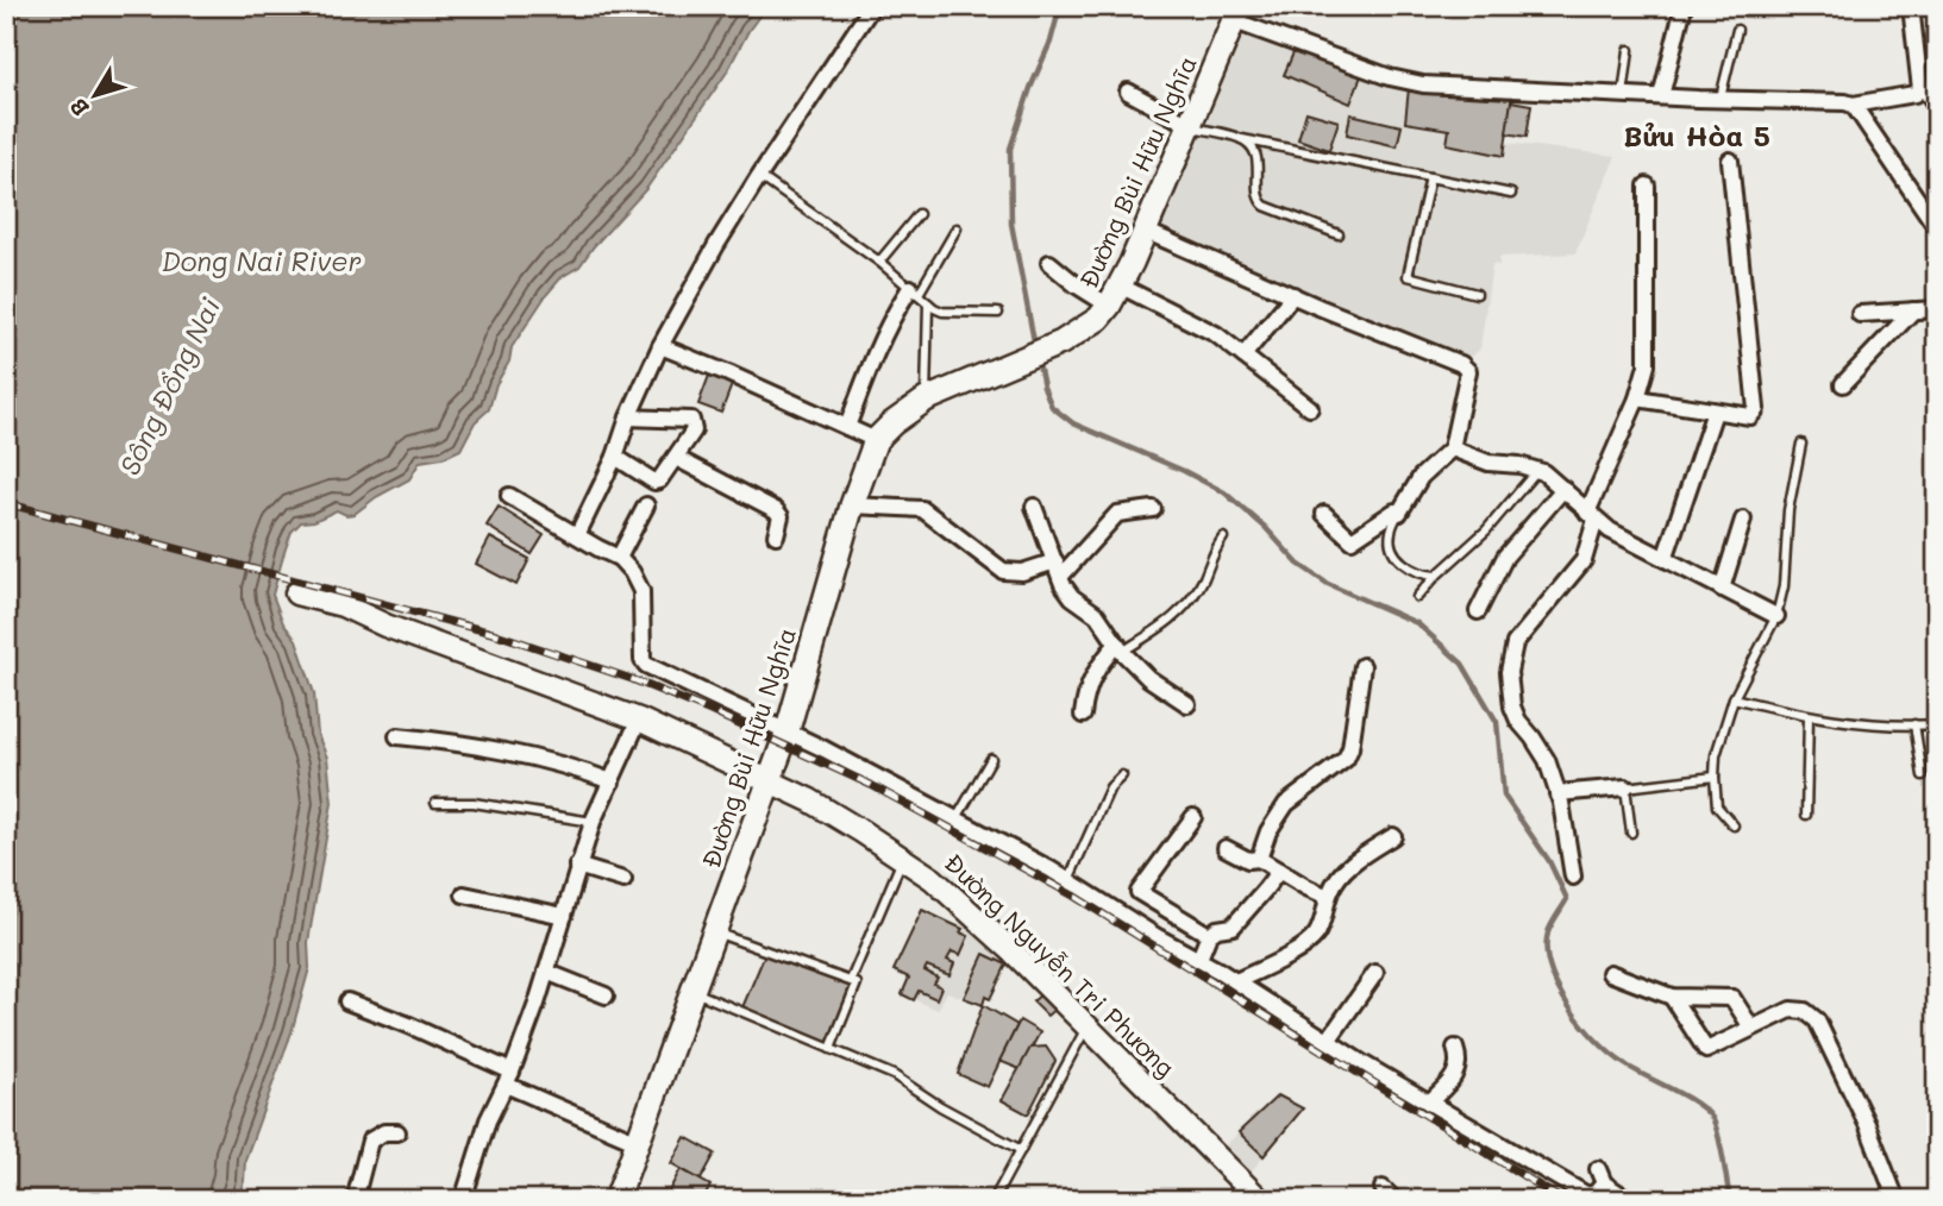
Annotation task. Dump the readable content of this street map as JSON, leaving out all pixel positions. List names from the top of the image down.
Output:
{
  "streets": {
    "main road": ["Đường Bùi Hữu Nghĩa", "Đường Nguyễn Tri Phương"]
  },
  "crossings": [
    ["Đường Bùi Hữu Nghĩa", "Đường Nguyễn Tri Phương"]
  ],
  "districts": ["Bửu Hòa 5"],
  "water": ["Dong Nai River", "Sông Đồng Nai"],
  "north": "bottom left"
}
